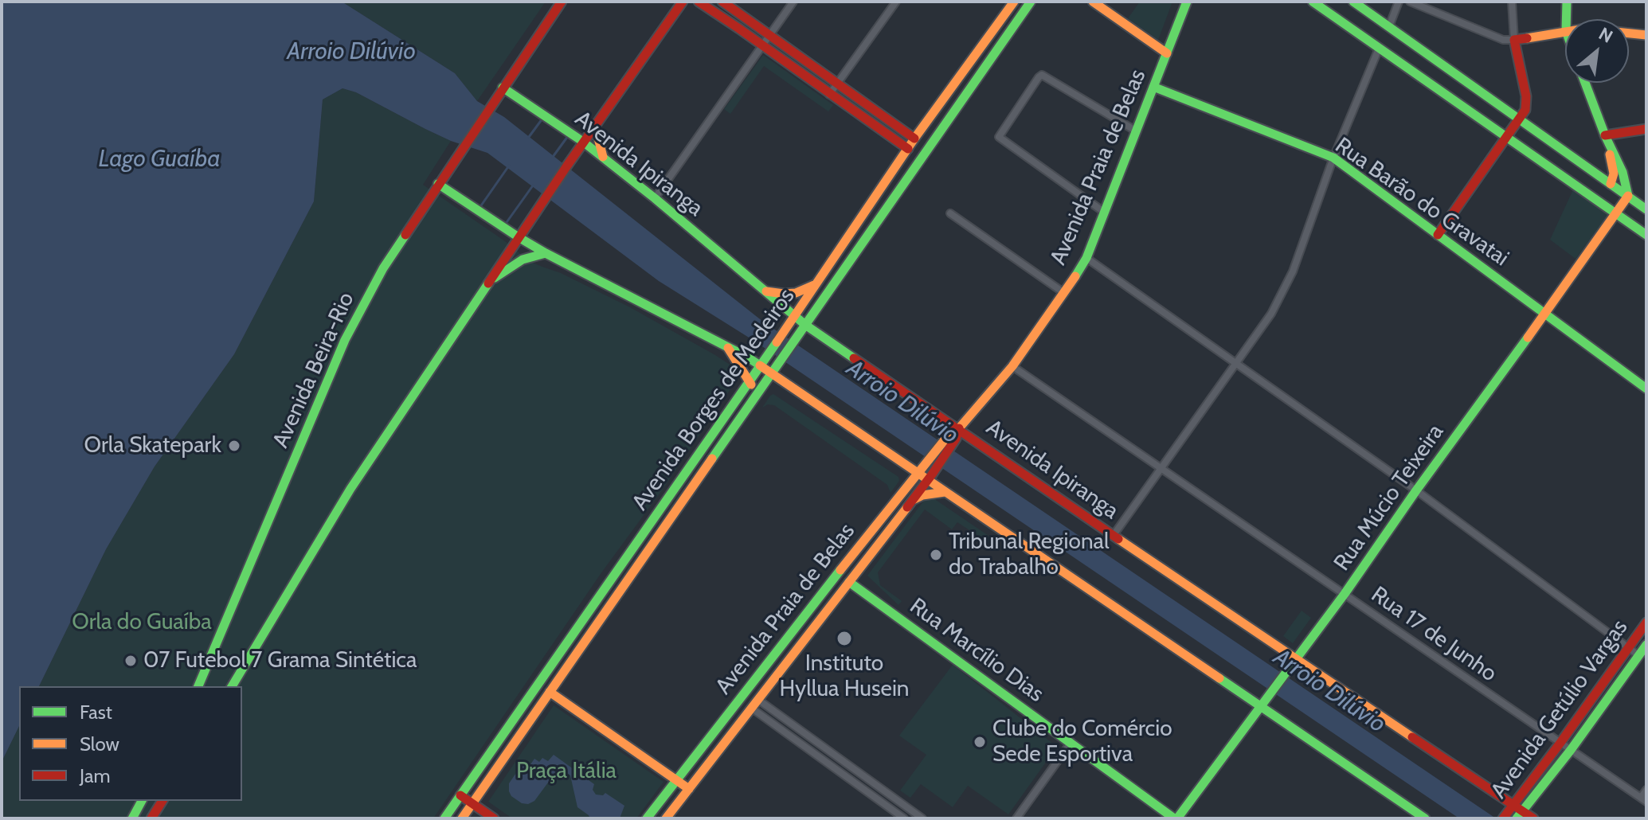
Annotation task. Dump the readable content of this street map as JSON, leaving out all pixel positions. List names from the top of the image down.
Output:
{
  "streets": {
    "main road": [
      "Avenida Ipiranga",
      "Avenida Praia de Belas",
      "Rua Barão do Gravatai",
      "Avenida Beira-Rio",
      "Avenida Borges de Medeiros",
      "Rua Múcio Teixeira",
      "Rua Marcílio Dias",
      "Avenida Getúlio Vargas"
    ],
    "street": ["Rua 17 de Junho"]
  },
  "crossings": [
    ["Avenida Ipiranga", "Avenida Praia de Belas"],
    ["Avenida Ipiranga", "Avenida Beira-Rio"],
    ["Avenida Ipiranga", "Avenida Borges de Medeiros"],
    ["Avenida Ipiranga", "Rua Múcio Teixeira"],
    ["Avenida Ipiranga", "Avenida Getúlio Vargas"],
    ["Avenida Praia de Belas", "Rua Barão do Gravatai"],
    ["Avenida Praia de Belas", "Rua 17 de Junho"],
    ["Avenida Praia de Belas", "Rua Marcílio Dias"],
    ["Rua Barão do Gravatai", "Rua Múcio Teixeira"],
    ["Rua Múcio Teixeira", "Rua 17 de Junho"],
    ["Rua Múcio Teixeira", "Rua Marcílio Dias"],
    ["Rua 17 de Junho", "Avenida Getúlio Vargas"]
  ],
  "water": ["Arroio Dilúvio", "Lago Guaíba"],
  "parks": ["Orla do Guaíba", "Praça Itália"],
  "places": [
    "Orla Skatepark",
    "Tribunal Regional do Trabalho",
    "Instituto Hyllua Husein",
    "07 Futebol 7 Grama Sintética",
    "Clube do Comércio Sede Esportiva"
  ],
  "legend": ["Fast", "Slow", "Jam"],
  "north": "top right"
}
